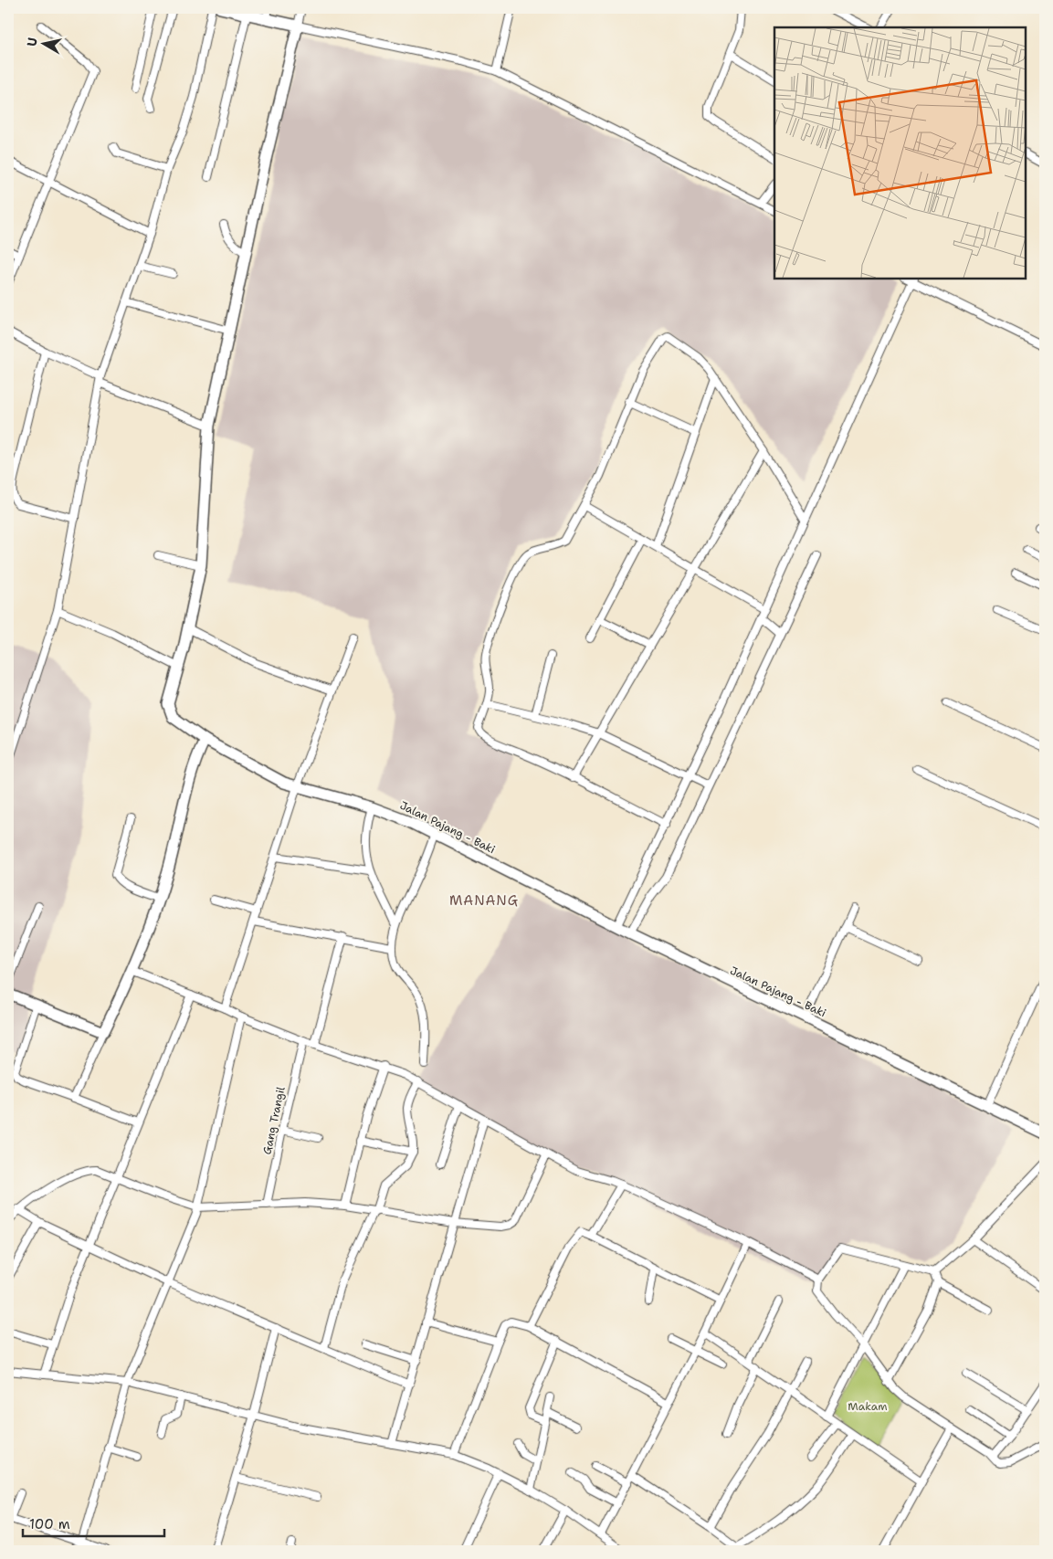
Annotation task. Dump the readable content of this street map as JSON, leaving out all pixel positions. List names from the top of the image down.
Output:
{
  "streets": {
    "main road": ["Jalan Pajang - Baki"],
    "street": ["Gang Trangil"]
  },
  "districts": ["MANANG"],
  "parks": ["Makam"],
  "scale_bar": "100 m",
  "north": "left"
}
